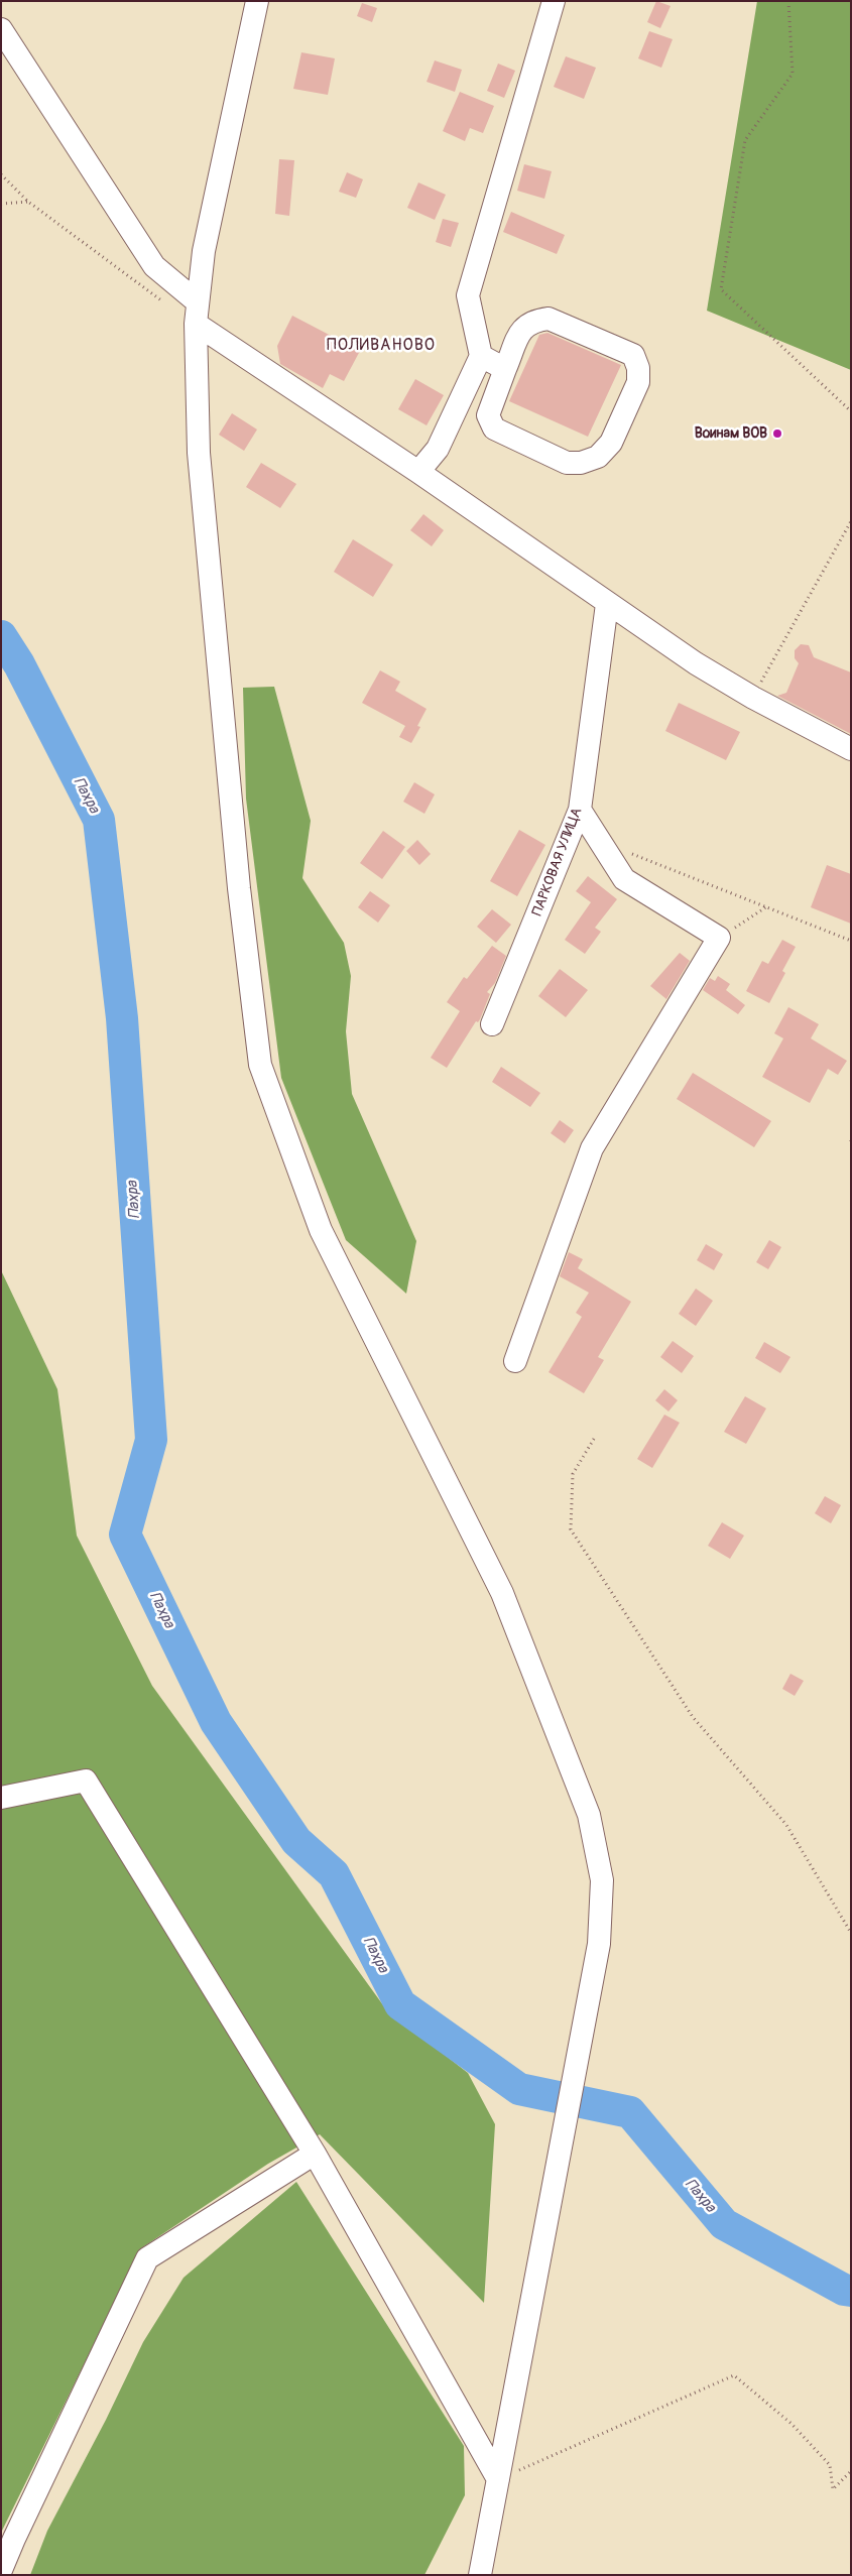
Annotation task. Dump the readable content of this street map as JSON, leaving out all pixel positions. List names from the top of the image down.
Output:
{
  "streets": {
    "street": ["ПАРКОВАЯ УЛИЦА"]
  },
  "districts": ["ПОЛИВАНОВО"],
  "water": ["Пахра"],
  "places": ["Воинам ВОВ"]
}
